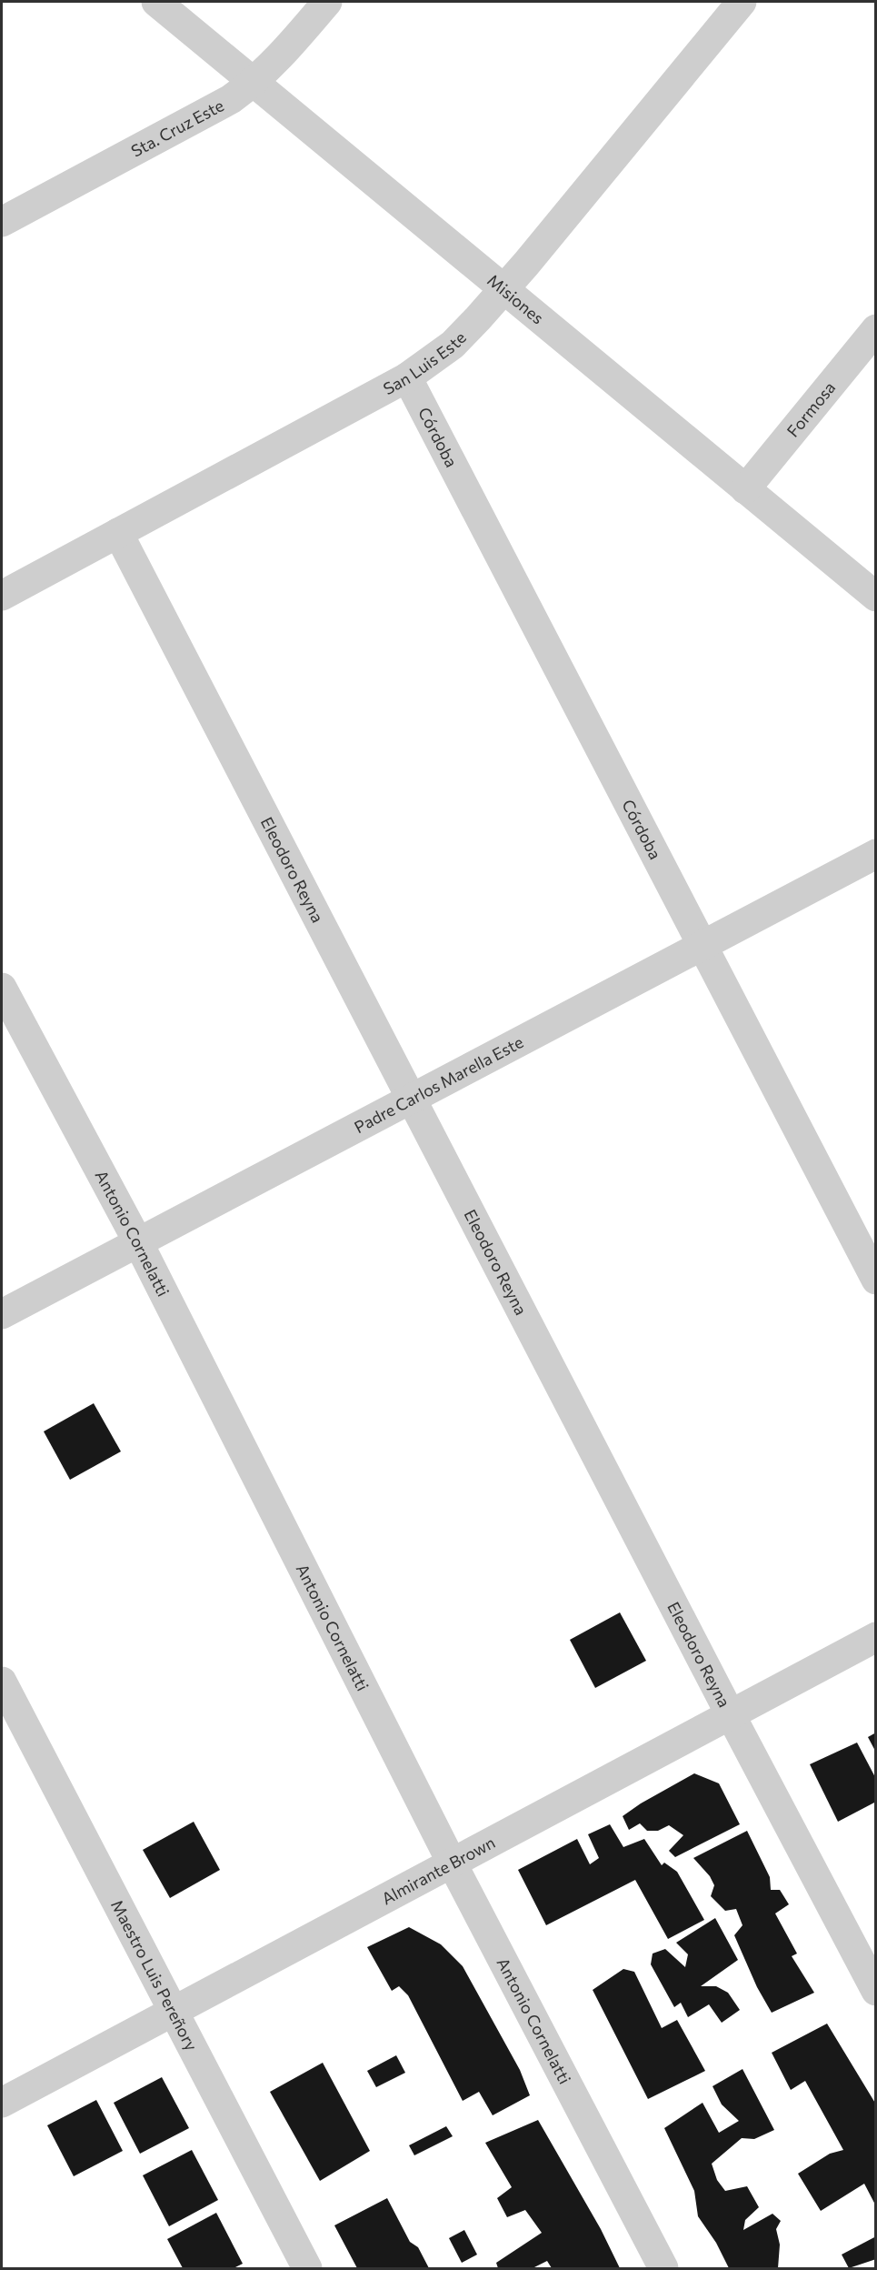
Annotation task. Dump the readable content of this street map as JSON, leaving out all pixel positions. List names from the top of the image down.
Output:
{
  "streets": {
    "street": [
      "Sta. Cruz Este",
      "Misiones",
      "San Luis Este",
      "Formosa",
      "Córdoba",
      "Eleodoro Reyna",
      "Padre Carlos Marella Este",
      "Antonio Cornelatti",
      "Almirante Brown",
      "Maestro Luis Pereñory"
    ]
  },
  "crossings": [
    ["Sta. Cruz Este", "Misiones"],
    ["Misiones", "San Luis Este"],
    ["Misiones", "Formosa"],
    ["San Luis Este", "Córdoba"],
    ["San Luis Este", "Eleodoro Reyna"],
    ["Córdoba", "Padre Carlos Marella Este"],
    ["Eleodoro Reyna", "Padre Carlos Marella Este"],
    ["Eleodoro Reyna", "Almirante Brown"],
    ["Padre Carlos Marella Este", "Antonio Cornelatti"],
    ["Antonio Cornelatti", "Almirante Brown"],
    ["Almirante Brown", "Maestro Luis Pereñory"]
  ]
}
